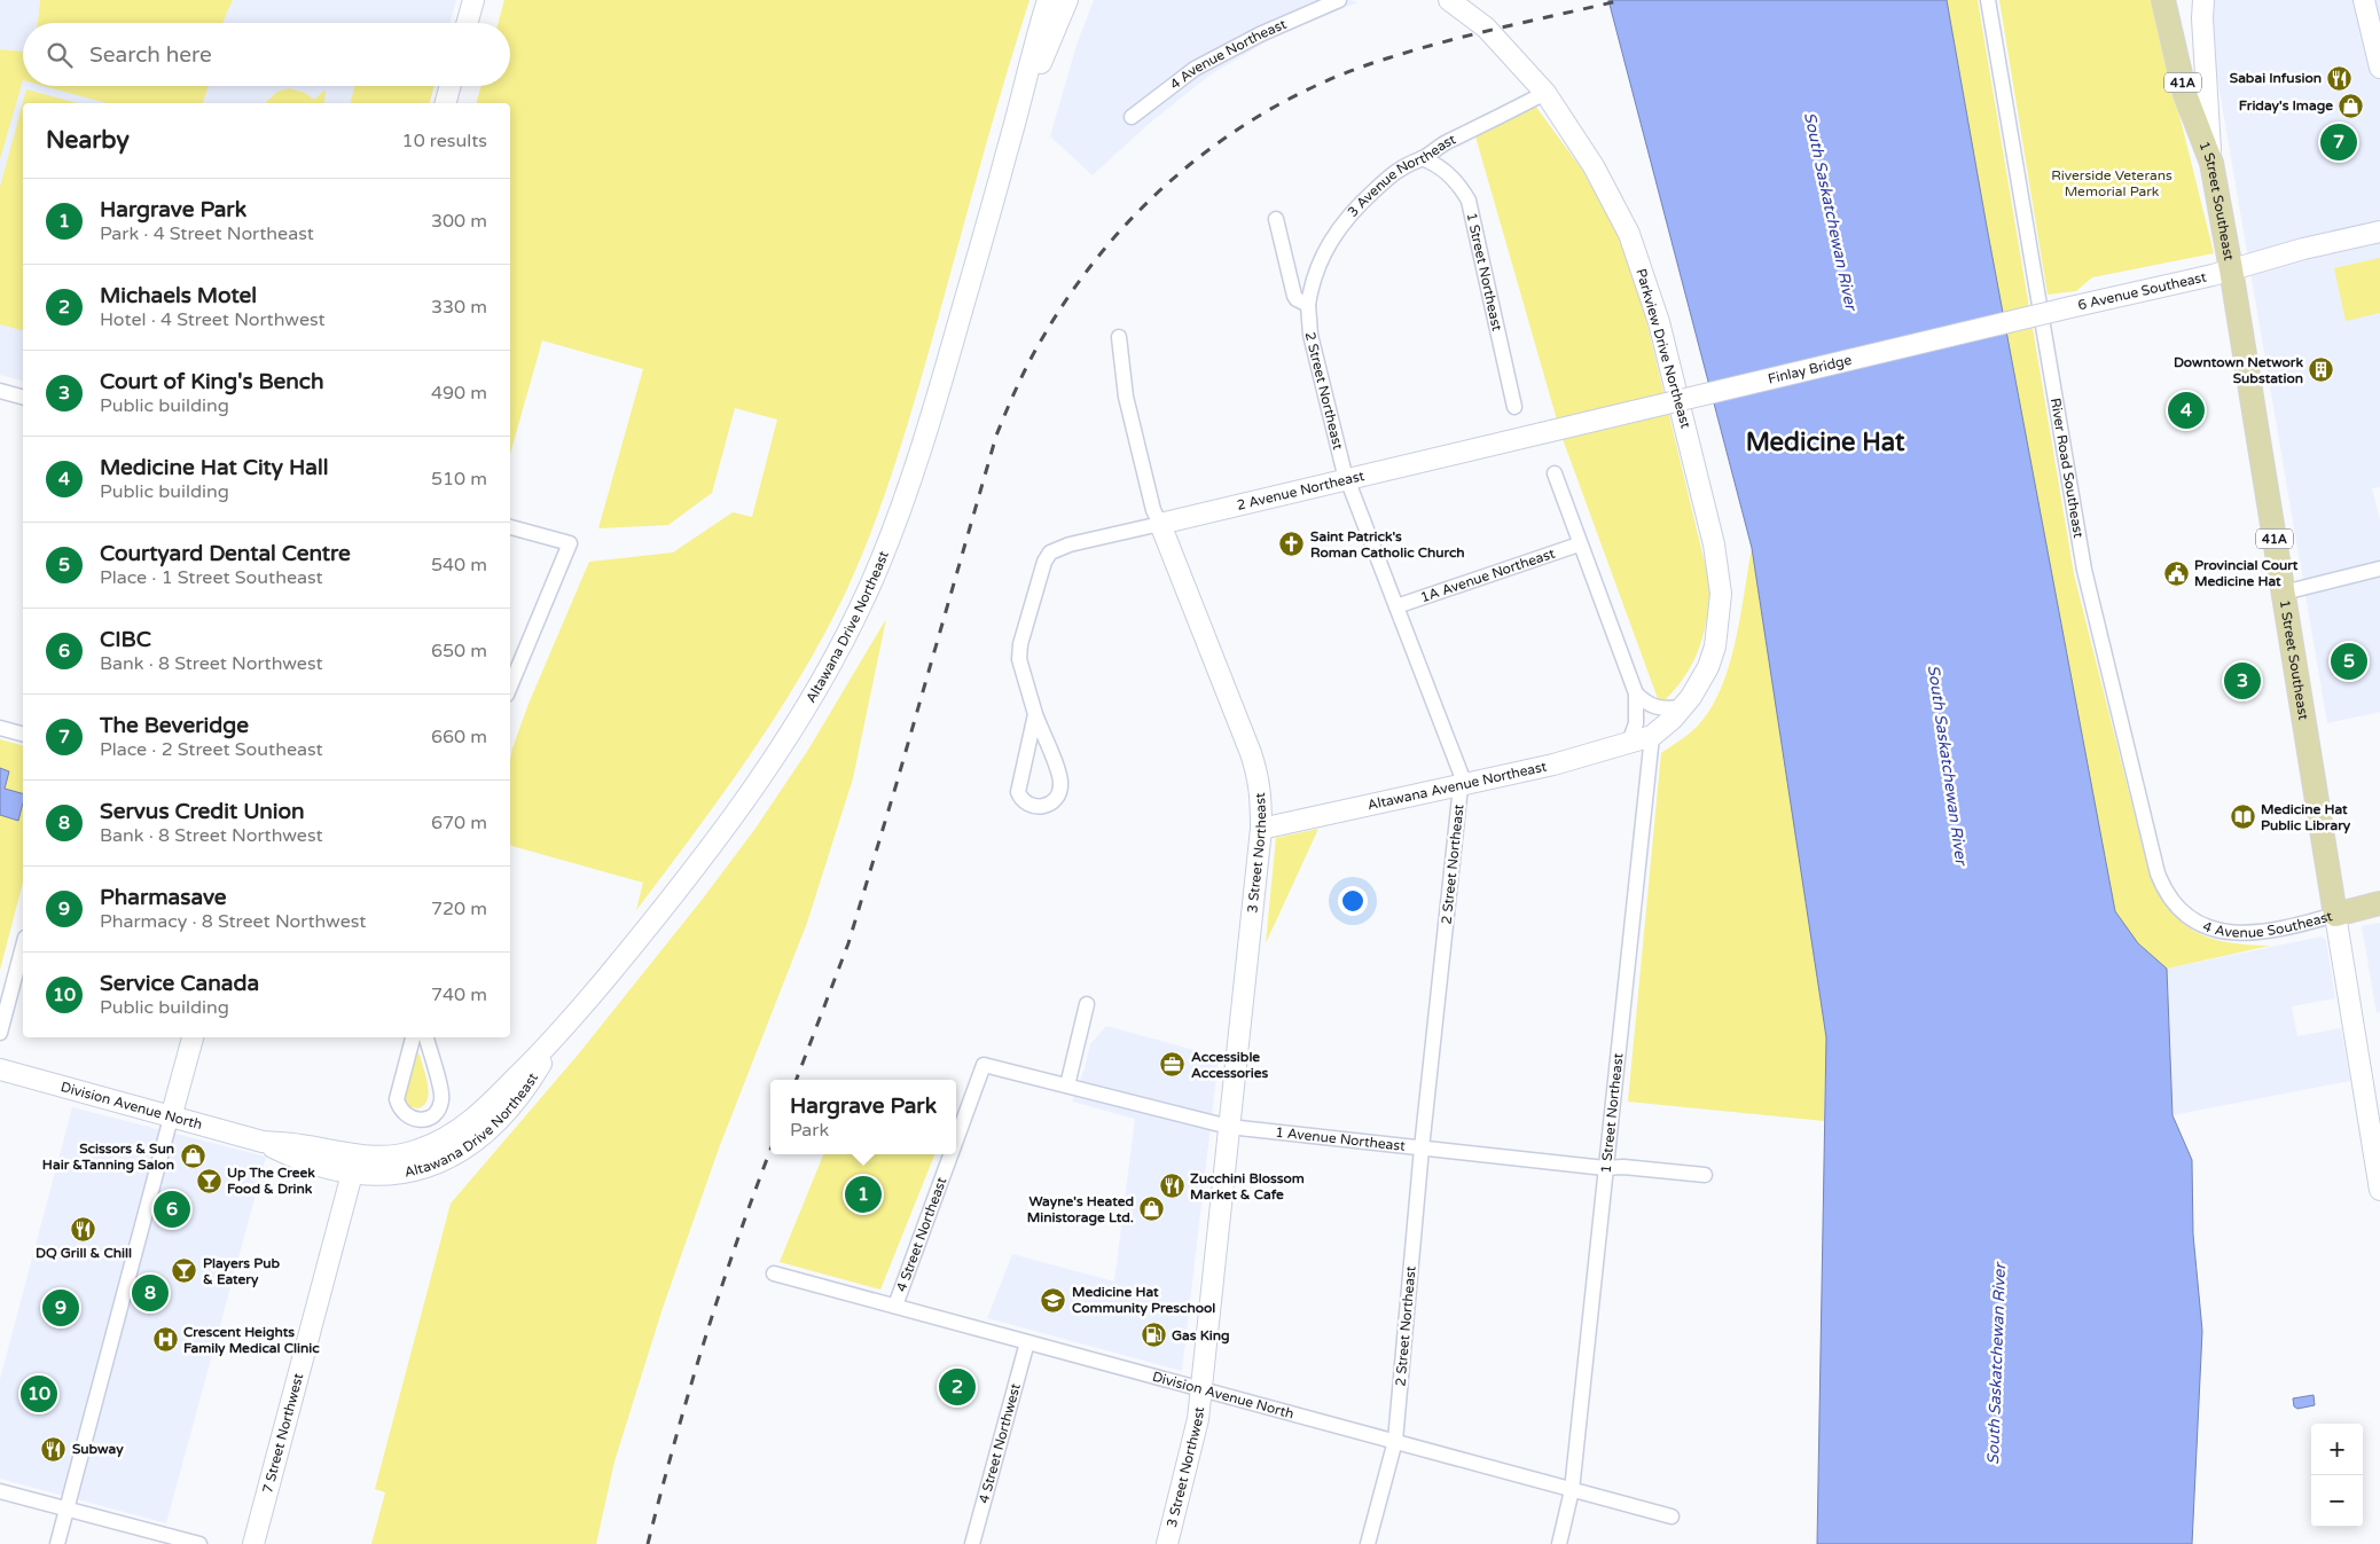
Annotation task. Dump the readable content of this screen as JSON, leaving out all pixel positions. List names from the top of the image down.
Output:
{
  "streets": {
    "main road": ["41A", "1 Street Southeast", "4 Avenue Southeast"],
    "street": [
      "4 Avenue Northeast",
      "3 Avenue Northeast",
      "1 Street Northeast",
      "6 Avenue Southeast",
      "Parkview Drive Northeast",
      "Finlay Bridge",
      "2 Street Northeast",
      "River Road Southeast",
      "2 Avenue Northeast",
      "1A Avenue Northeast",
      "Altawana Drive Northeast",
      "Altawana Avenue Northeast",
      "3 Street Northeast",
      "Division Avenue North",
      "1 Avenue Northeast",
      "4 Street Northeast",
      "7 Street Northwest",
      "4 Street Northwest",
      "3 Street Northwest"
    ]
  },
  "crossings": [
    ["3 Avenue Northeast", "1 Street Northeast"],
    ["3 Avenue Northeast", "Parkview Drive Northeast"],
    ["3 Avenue Northeast", "2 Street Northeast"],
    ["1 Street Southeast", "6 Avenue Southeast"],
    ["1 Street Southeast", "4 Avenue Southeast"],
    ["1 Street Northeast", "Parkview Drive Northeast"],
    ["1 Street Northeast", "Altawana Avenue Northeast"],
    ["1 Street Northeast", "Division Avenue North"],
    ["1 Street Northeast", "1 Avenue Northeast"],
    ["6 Avenue Southeast", "Finlay Bridge"],
    ["Parkview Drive Northeast", "Altawana Avenue Northeast"],
    ["Finlay Bridge", "2 Avenue Northeast"],
    ["2 Street Northeast", "2 Avenue Northeast"],
    ["2 Street Northeast", "1A Avenue Northeast"],
    ["2 Street Northeast", "Altawana Avenue Northeast"],
    ["2 Street Northeast", "Division Avenue North"],
    ["2 Street Northeast", "1 Avenue Northeast"],
    ["River Road Southeast", "4 Avenue Southeast"],
    ["2 Avenue Northeast", "3 Street Northeast"],
    ["Altawana Drive Northeast", "Division Avenue North"],
    ["Altawana Avenue Northeast", "3 Street Northeast"],
    ["3 Street Northeast", "Division Avenue North"],
    ["3 Street Northeast", "1 Avenue Northeast"],
    ["3 Street Northeast", "3 Street Northwest"],
    ["Division Avenue North", "4 Street Northeast"],
    ["Division Avenue North", "7 Street Northwest"],
    ["Division Avenue North", "4 Street Northwest"],
    ["Division Avenue North", "3 Street Northwest"],
    ["1 Avenue Northeast", "4 Street Northeast"]
  ],
  "districts": ["Medicine Hat"],
  "water": ["South Saskatchewan River"],
  "parks": ["Riverside Veterans Memorial Park"],
  "places": {
    "restaurant": [
      "Sabai Infusion",
      "Zucchini Blossom Market & Cafe",
      "DQ Grill & Chill",
      "Subway"
    ],
    "shop": ["Friday's Image", "Scissors & Sun Hair &Tanning Salon", "Wayne's Heated Ministorage Ltd."],
    "building": ["Downtown Network Substation"],
    "church": ["Saint Patrick's Roman Catholic Church"],
    "public building": ["Provincial Court Medicine Hat"],
    "library": ["Medicine Hat Public Library"],
    "office": ["Accessible Accessories"],
    "bar": ["Up The Creek Food & Drink", "Players Pub & Eatery"],
    "school or university": ["Medicine Hat Community Preschool"],
    "fuel station": ["Gas King"],
    "hospital": ["Crescent Heights Family Medical Clinic"]
  },
  "page": {
    "search": "Search here",
    "heading": ["Nearby", "10 results"],
    "pins": [
      "7",
      "4",
      "5",
      "3",
      "1",
      "6",
      "8",
      "9",
      "2",
      "10"
    ],
    "list": [
      {
        "mark": "1",
        "name": "Hargrave Park",
        "note": "Park · 4 Street Northeast",
        "value": "300 m"
      },
      {
        "mark": "2",
        "name": "Michaels Motel",
        "note": "Hotel · 4 Street Northwest",
        "value": "330 m"
      },
      {
        "mark": "3",
        "name": "Court of King's Bench",
        "note": "Public building",
        "value": "490 m"
      },
      {
        "mark": "4",
        "name": "Medicine Hat City Hall",
        "note": "Public building",
        "value": "510 m"
      },
      {
        "mark": "5",
        "name": "Courtyard Dental Centre",
        "note": "Place · 1 Street Southeast",
        "value": "540 m"
      },
      {
        "mark": "6",
        "name": "CIBC",
        "note": "Bank · 8 Street Northwest",
        "value": "650 m"
      },
      {
        "mark": "7",
        "name": "The Beveridge",
        "note": "Place · 2 Street Southeast",
        "value": "660 m"
      },
      {
        "mark": "8",
        "name": "Servus Credit Union",
        "note": "Bank · 8 Street Northwest",
        "value": "670 m"
      },
      {
        "mark": "9",
        "name": "Pharmasave",
        "note": "Pharmacy · 8 Street Northwest",
        "value": "720 m"
      },
      {
        "mark": "10",
        "name": "Service Canada",
        "note": "Public building",
        "value": "740 m"
      }
    ],
    "popup": ["Hargrave Park", "Park"],
    "map_buttons": ["+", "−"]
  }
}
